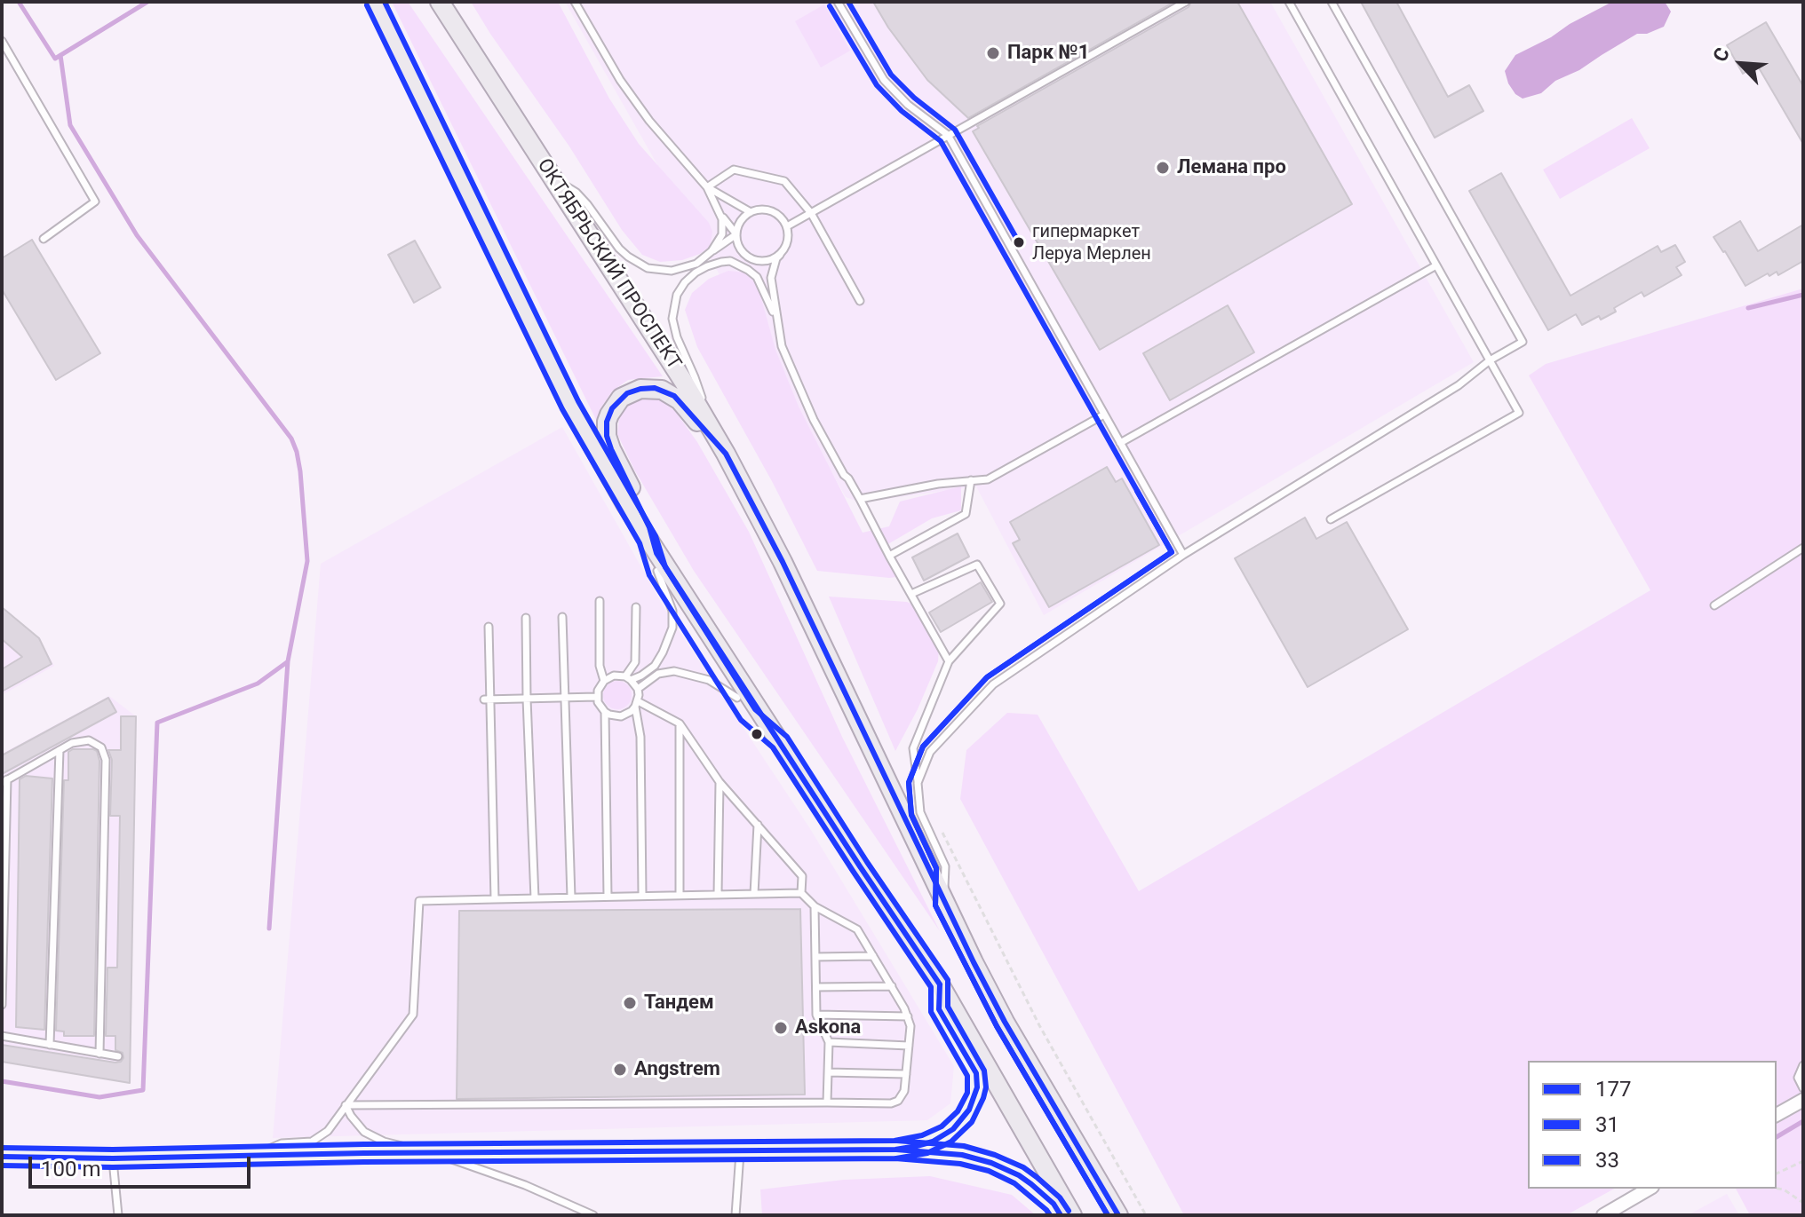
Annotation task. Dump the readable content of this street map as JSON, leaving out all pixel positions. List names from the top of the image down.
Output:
{
  "streets": {
    "main road": ["ОКТЯБРЬСКИЙ ПРОСПЕКТ"]
  },
  "places": [
    "Парк №1",
    "Лемана про",
    "гипермаркет Леруа Мерлен",
    "Тандем",
    "Askona",
    "Angstrem"
  ],
  "lines": ["transit line 31", "transit line 33", "transit line 177"],
  "legend": ["177", "31", "33"],
  "scale_bar": "100 m",
  "north": "top left"
}
